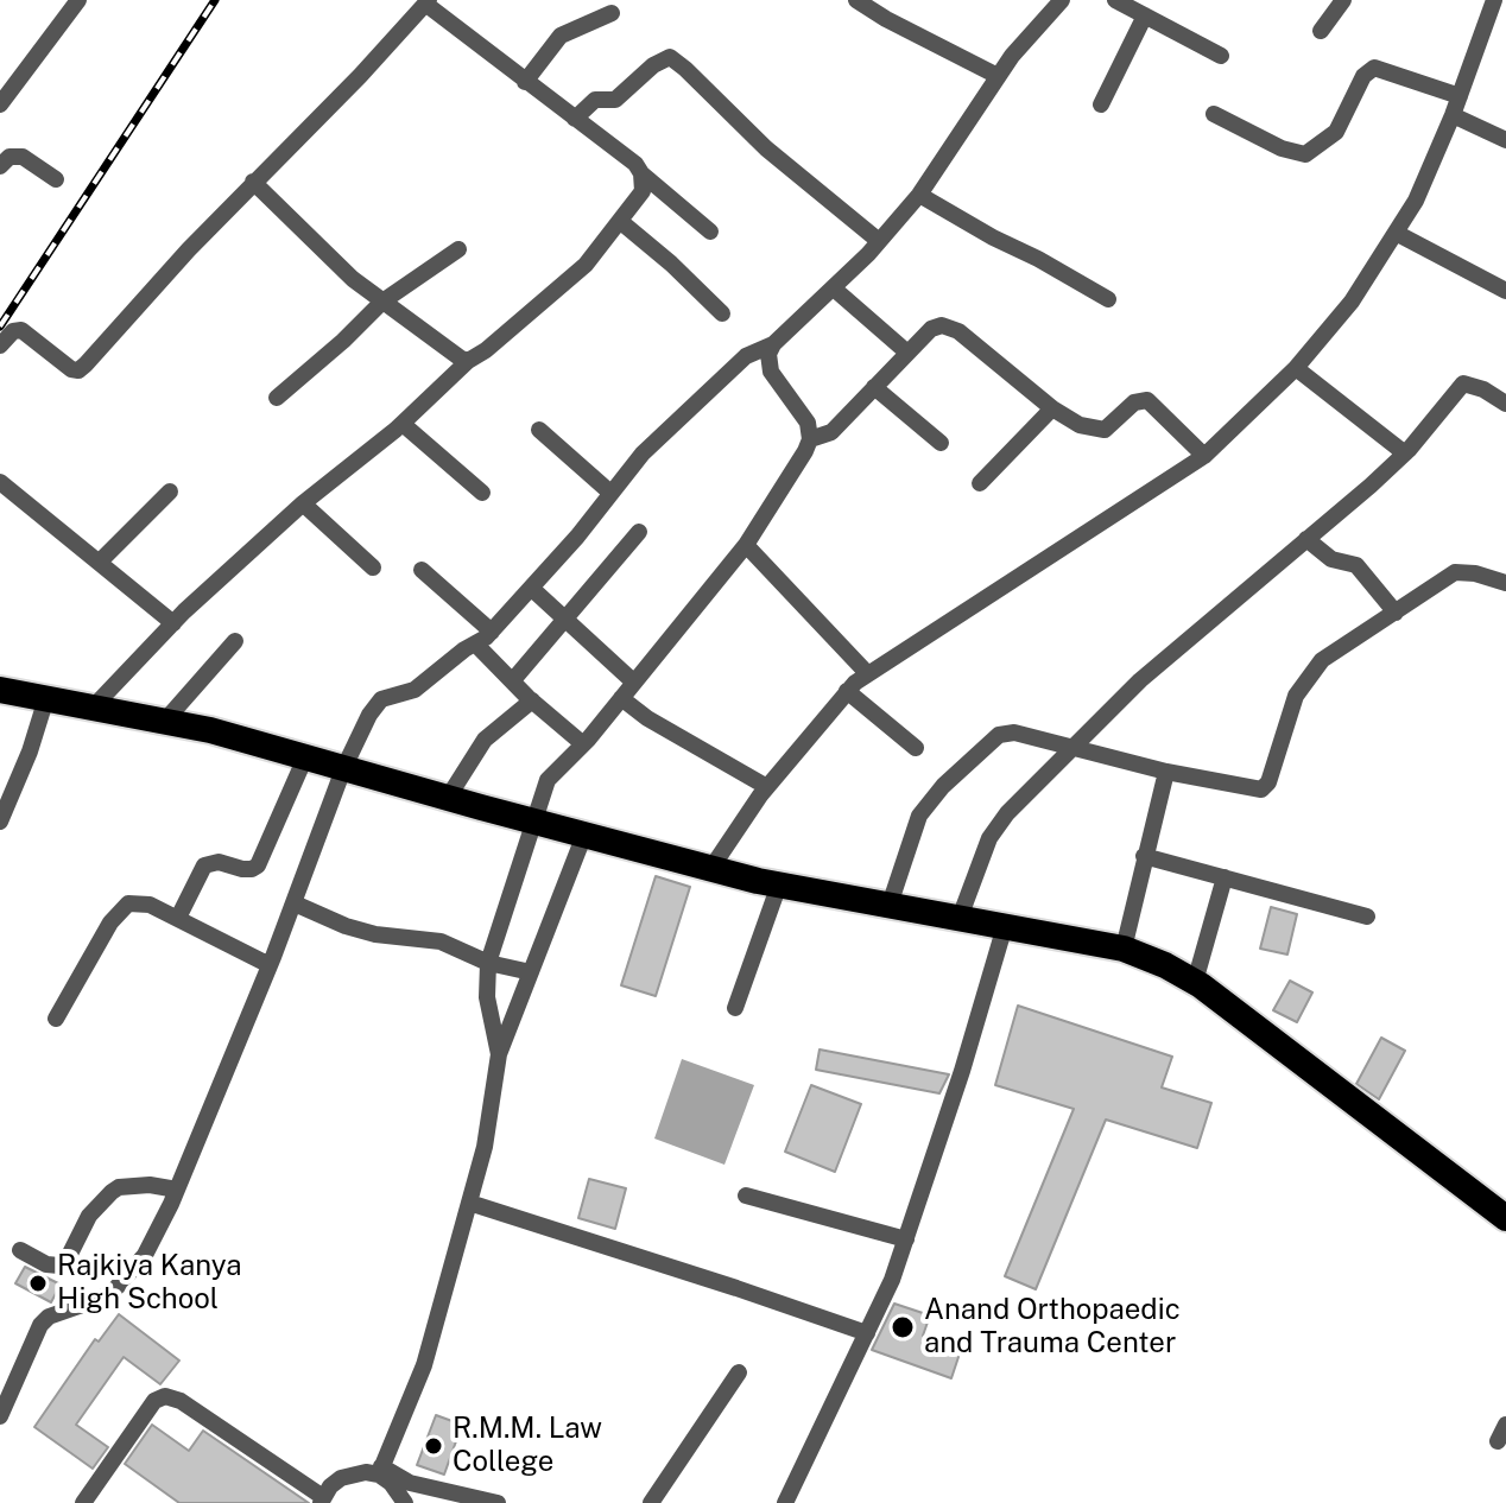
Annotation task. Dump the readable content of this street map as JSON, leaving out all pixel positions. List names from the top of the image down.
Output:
{
  "places": ["Rajkiya Kanya High School", "Anand Orthopaedic and Trauma Center", "R.M.M. Law College"]
}
